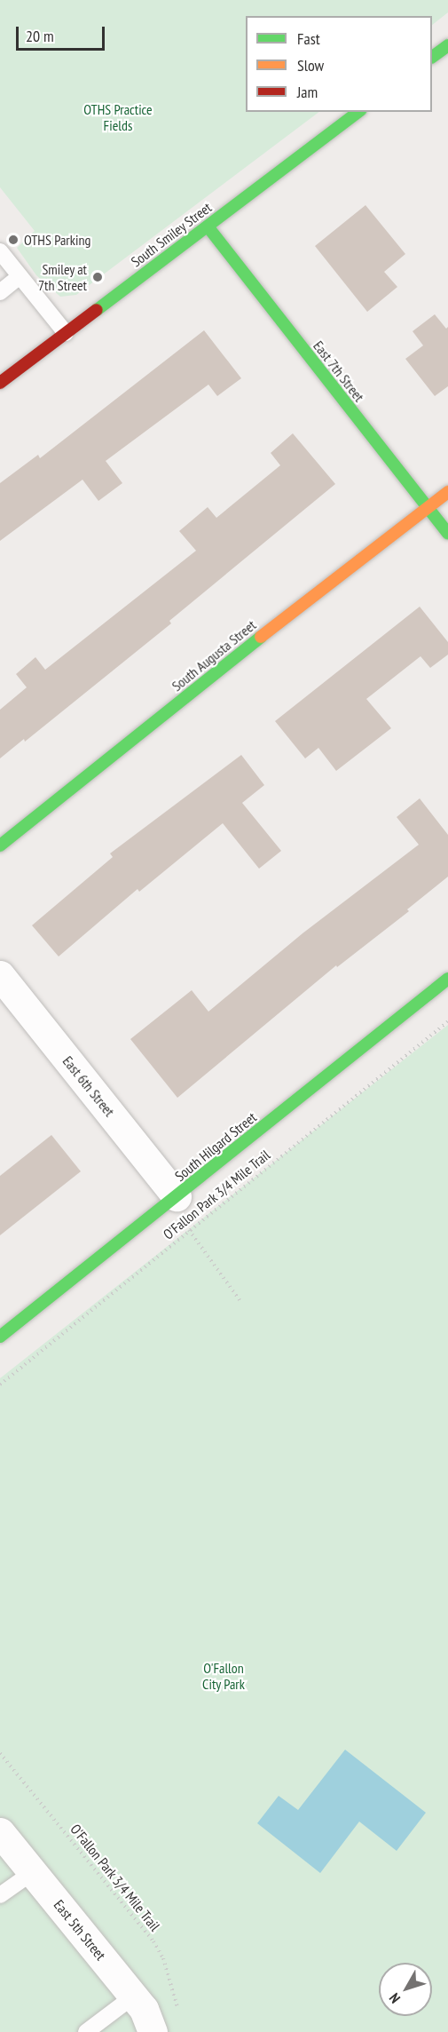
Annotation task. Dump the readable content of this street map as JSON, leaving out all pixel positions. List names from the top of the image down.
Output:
{
  "streets": {
    "street": [
      "South Smiley Street",
      "East 7th Street",
      "South Augusta Street",
      "East 6th Street",
      "South Hilgard Street",
      "East 5th Street"
    ],
    "path": ["O'Fallon Park 3/4 Mile Trail"]
  },
  "crossings": [
    ["South Smiley Street", "East 7th Street"],
    ["East 7th Street", "South Augusta Street"],
    ["East 6th Street", "South Hilgard Street"]
  ],
  "parks": ["OTHS Practice Fields", "O'Fallon City Park"],
  "places": ["OTHS Parking", "Smiley at 7th Street"],
  "legend": ["Fast", "Slow", "Jam"],
  "scale_bar": "20 m",
  "north": "bottom left"
}
